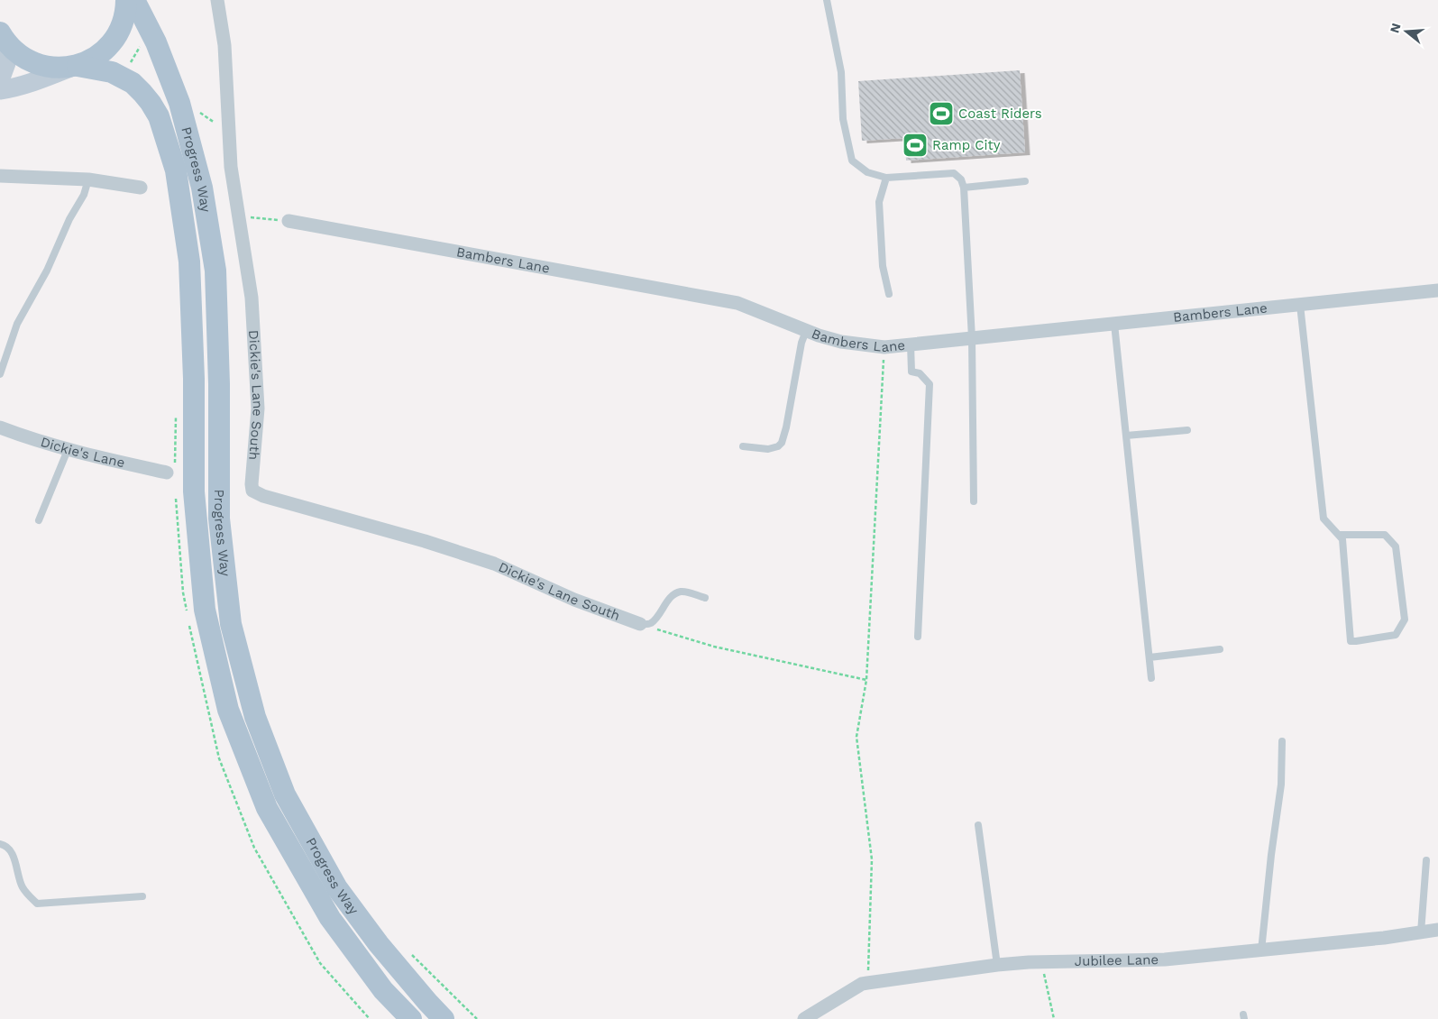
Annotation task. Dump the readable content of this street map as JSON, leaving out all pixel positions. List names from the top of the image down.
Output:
{
  "streets": {
    "main road": ["Progress Way"],
    "street": [
      "Bambers Lane",
      "Dickie's Lane South",
      "Dickie's Lane",
      "Jubilee Lane"
    ]
  },
  "places": {
    "sports": ["Coast Riders", "Ramp City"]
  },
  "north": "left"
}
